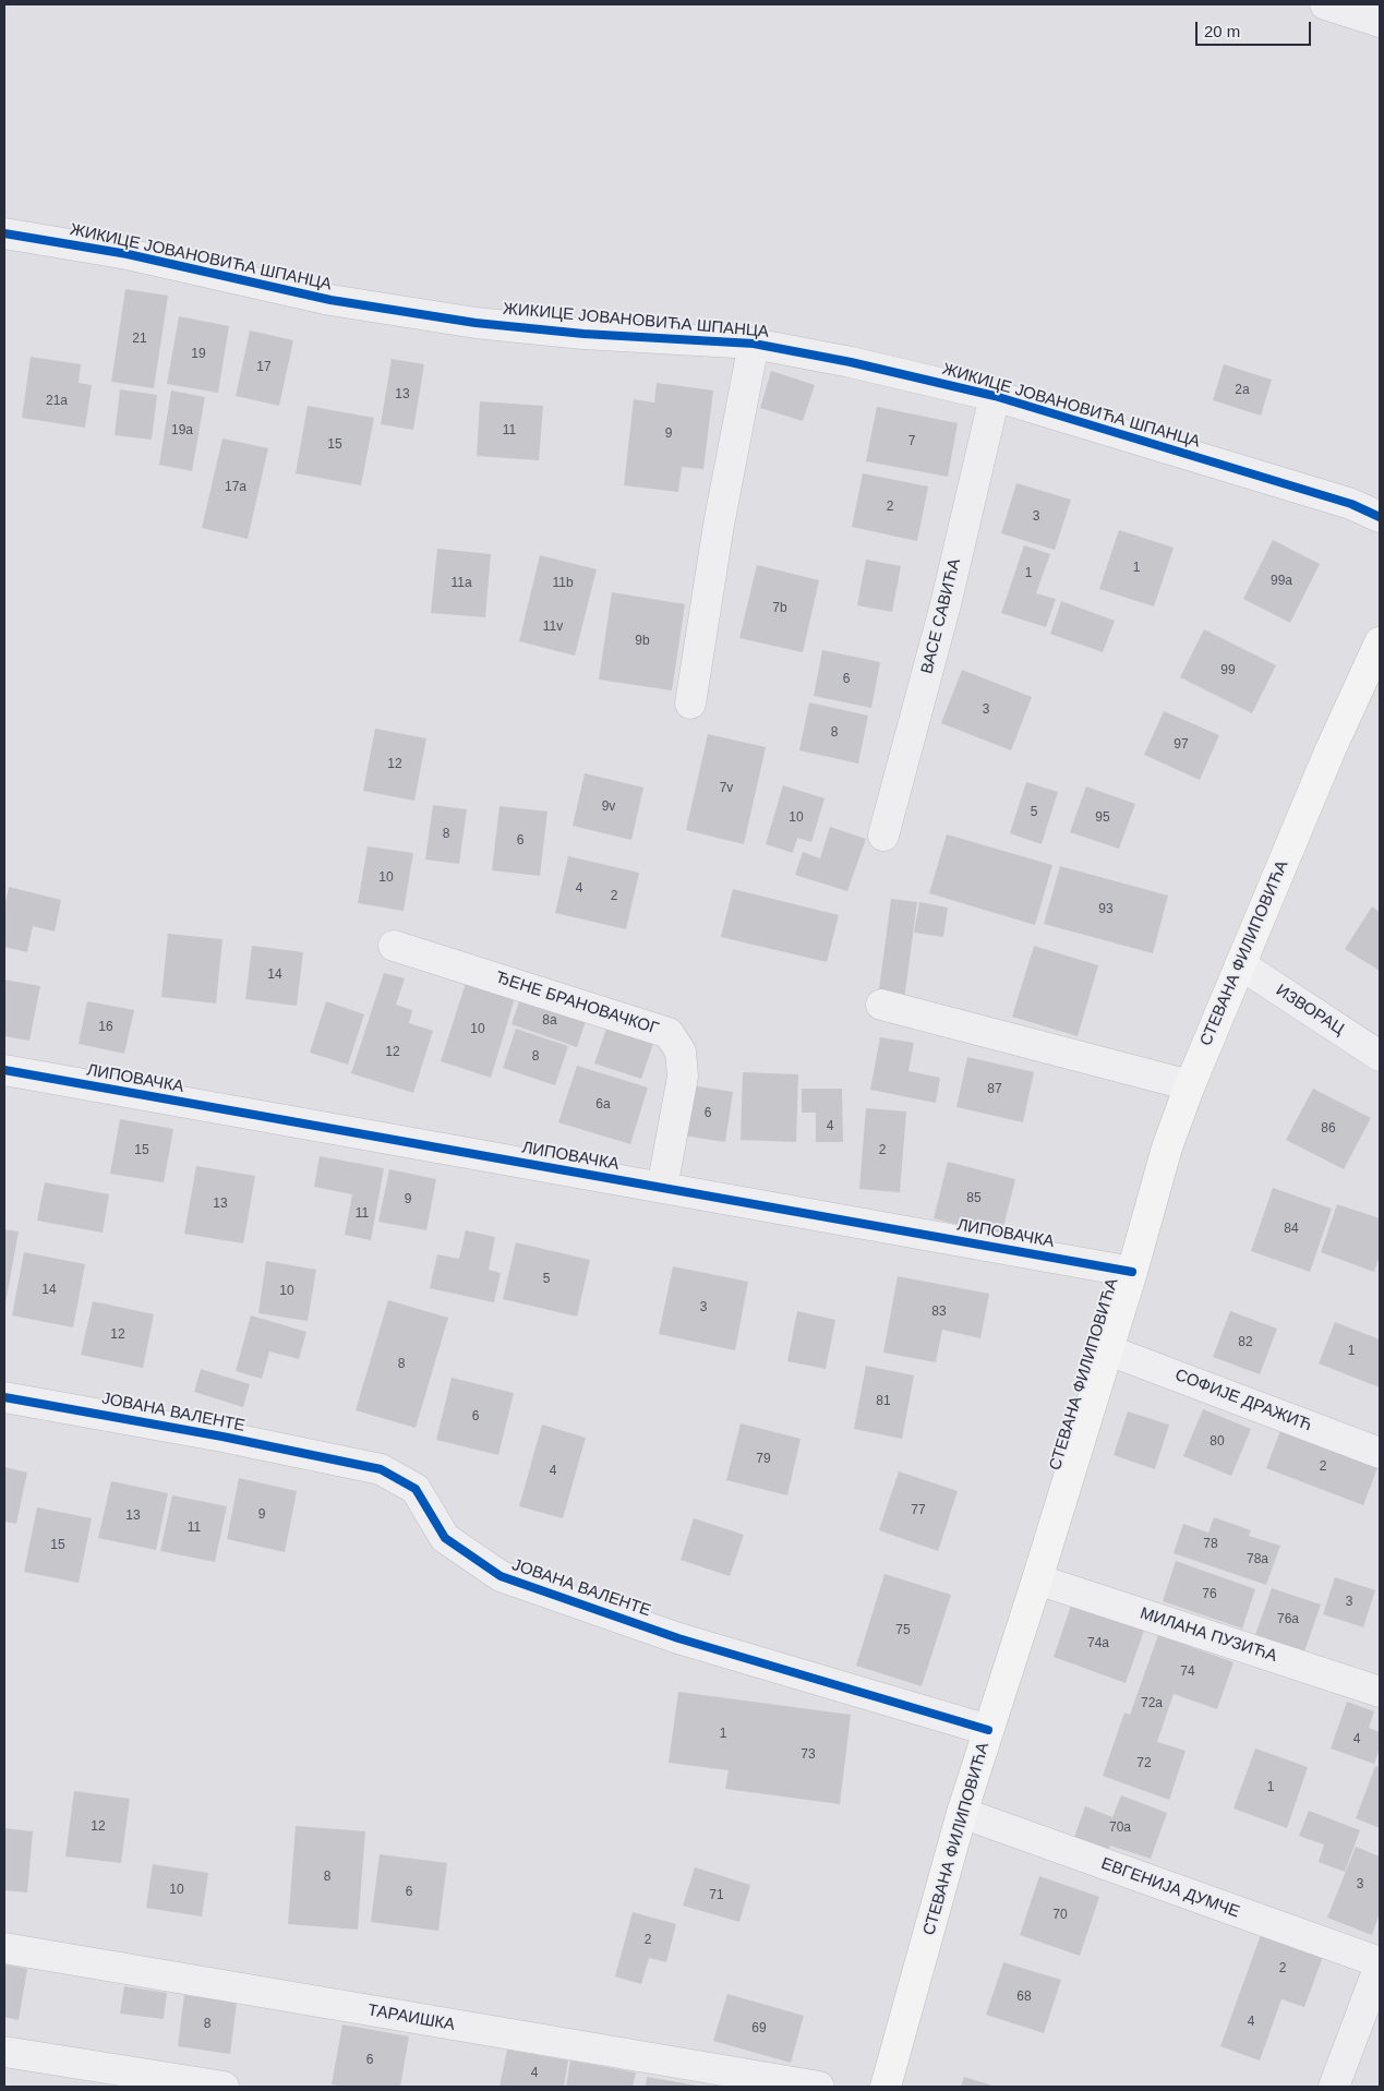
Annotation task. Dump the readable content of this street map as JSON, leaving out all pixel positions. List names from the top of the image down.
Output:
{
  "streets": {
    "main road": ["СТЕВАНА ФИЛИПОВИЋА"],
    "street": [
      "ЖИКИЦЕ ЈОВАНОВИЋА ШПАНЦА",
      "ВАСЕ САВИЋА",
      "ЂЕНЕ БРАНОВАЧКОГ",
      "ИЗВОРАЦ",
      "ЛИПОВАЧКА",
      "СОФИЈЕ ДРАЖИЋ",
      "ЈОВАНА ВАЛЕНТЕ",
      "МИЛАНА ПУЗИЋА",
      "ЕВГЕНИЈА ДУМЧЕ",
      "ТАРАИШКА"
    ]
  },
  "crossings": [
    ["ЖИКИЦЕ ЈОВАНОВИЋА ШПАНЦА", "ВАСЕ САВИЋА"],
    ["СТЕВАНА ФИЛИПОВИЋА", "ИЗВОРАЦ"],
    ["СТЕВАНА ФИЛИПОВИЋА", "ЛИПОВАЧКА"],
    ["СТЕВАНА ФИЛИПОВИЋА", "СОФИЈЕ ДРАЖИЋ"],
    ["СТЕВАНА ФИЛИПОВИЋА", "ЈОВАНА ВАЛЕНТЕ"],
    ["СТЕВАНА ФИЛИПОВИЋА", "МИЛАНА ПУЗИЋА"],
    ["СТЕВАНА ФИЛИПОВИЋА", "ЕВГЕНИЈА ДУМЧЕ"],
    ["ЂЕНЕ БРАНОВАЧКОГ", "ЛИПОВАЧКА"]
  ],
  "house_numbers": [
    "21",
    "19",
    "17",
    "2a",
    "13",
    "21a",
    "19a",
    "11",
    "9",
    "7",
    "15",
    "17a",
    "2",
    "3",
    "1",
    "1",
    "99a",
    "11a",
    "11b",
    "7b",
    "11v",
    "9b",
    "99",
    "6",
    "3",
    "8",
    "97",
    "12",
    "7v",
    "9v",
    "5",
    "10",
    "95",
    "8",
    "6",
    "10",
    "4",
    "2",
    "93",
    "14",
    "8a",
    "16",
    "10",
    "12",
    "8",
    "87",
    "6a",
    "6",
    "4",
    "86",
    "15",
    "2",
    "85",
    "9",
    "13",
    "11",
    "84",
    "5",
    "14",
    "10",
    "3",
    "83",
    "12",
    "82",
    "1",
    "8",
    "81",
    "6",
    "80",
    "79",
    "2",
    "4",
    "77",
    "9",
    "13",
    "11",
    "78",
    "15",
    "78a",
    "76",
    "3",
    "76a",
    "75",
    "74a",
    "74",
    "72a",
    "1",
    "4",
    "73",
    "72",
    "1",
    "12",
    "70a",
    "8",
    "3",
    "10",
    "6",
    "71",
    "70",
    "2",
    "2",
    "68",
    "4",
    "8",
    "69",
    "6",
    "4"
  ],
  "scale_bar": "20 m"
}
